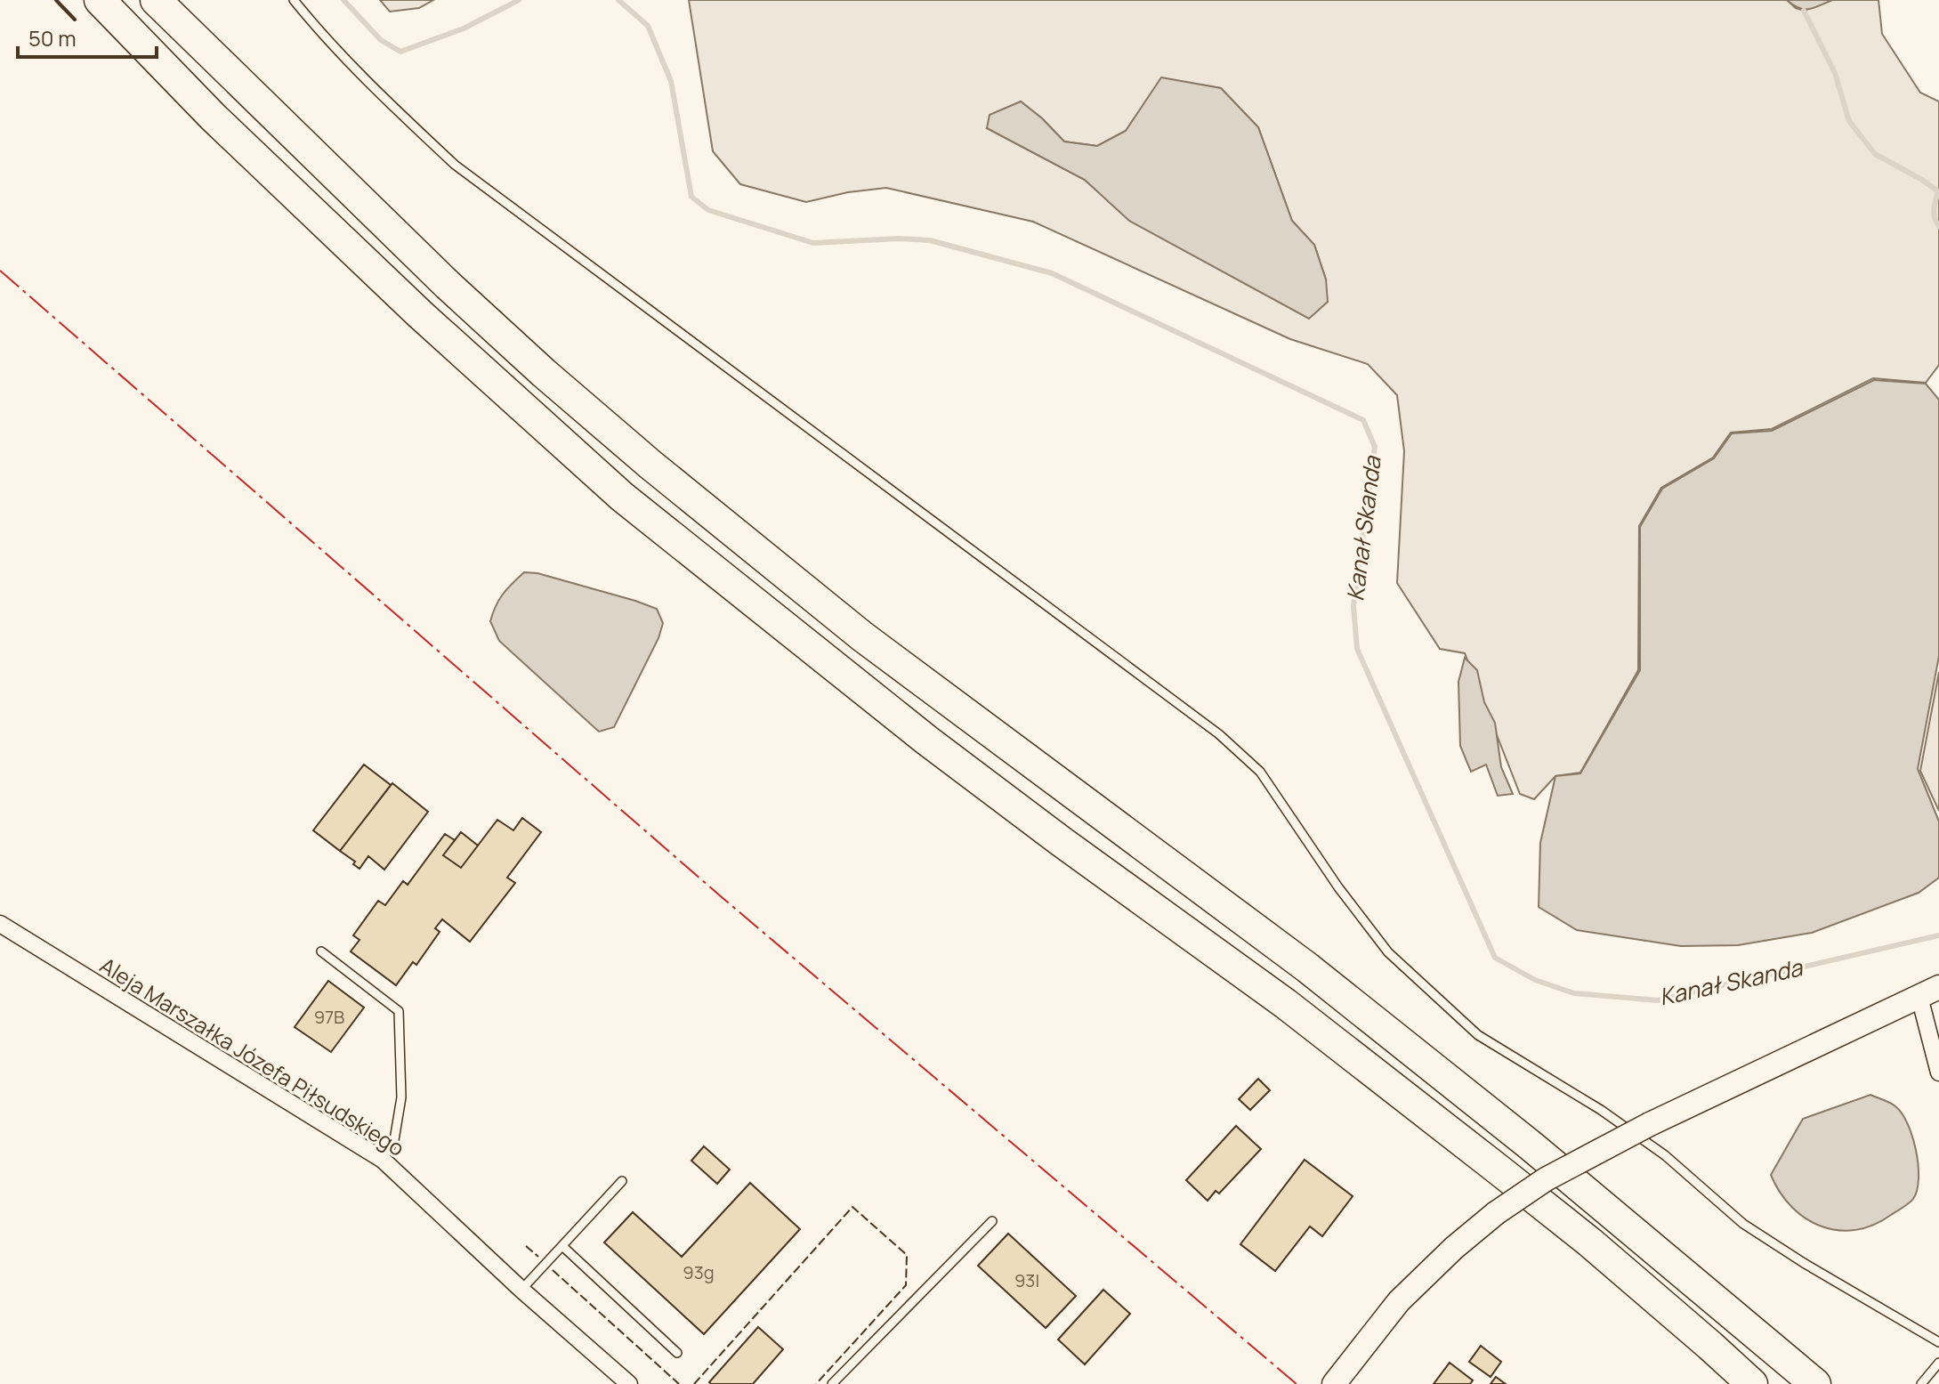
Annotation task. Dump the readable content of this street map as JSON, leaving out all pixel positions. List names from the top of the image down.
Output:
{
  "streets": {
    "street": ["Aleja Marszałka Józefa Piłsudskiego"]
  },
  "water": ["Kanał Skanda"],
  "house_numbers": ["97B", "93g", "93l"],
  "scale_bar": "50 m"
}
